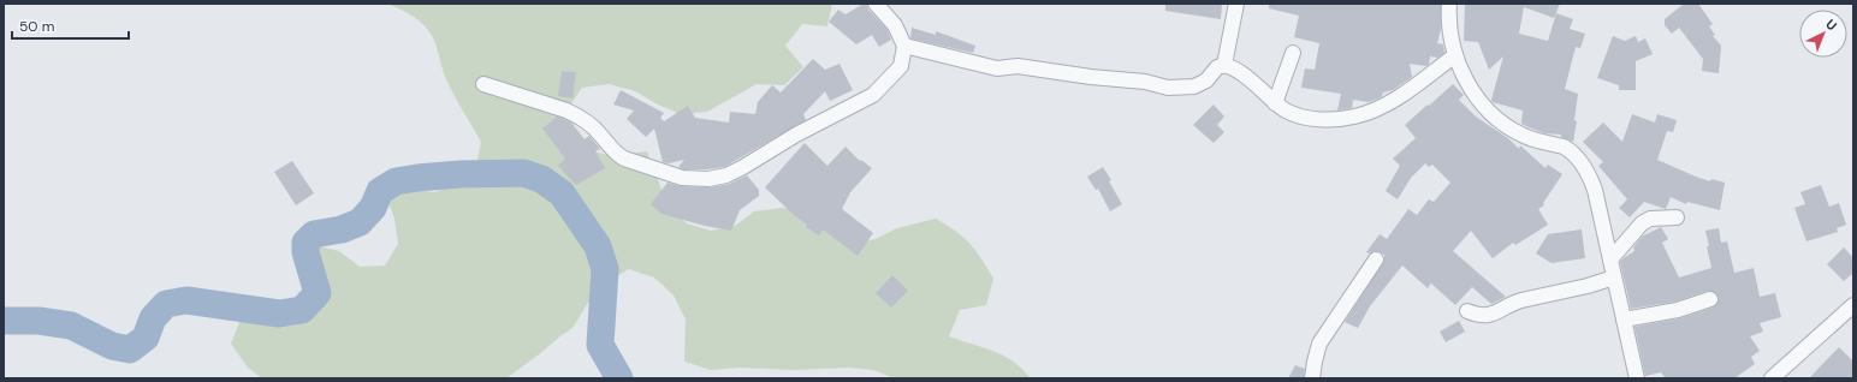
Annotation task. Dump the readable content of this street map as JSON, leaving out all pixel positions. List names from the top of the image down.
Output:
{
  "scale_bar": "50 m",
  "north": "top right"
}
